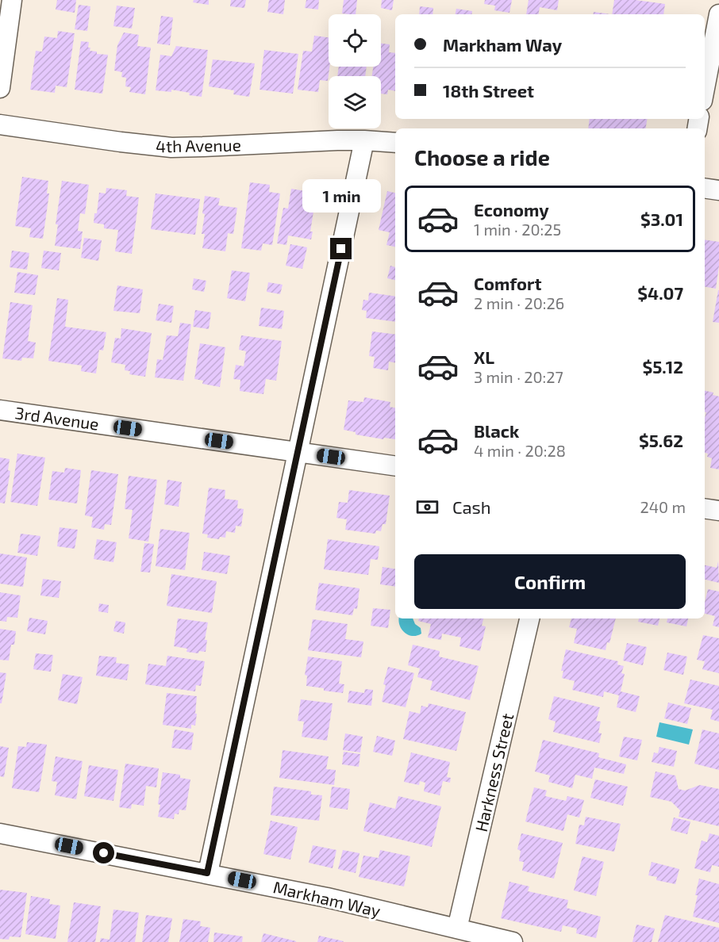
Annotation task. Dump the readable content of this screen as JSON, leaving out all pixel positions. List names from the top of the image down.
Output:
{
  "streets": {
    "street": [
      "4th Avenue",
      "3rd Avenue",
      "Harkness Street",
      "Markham Way"
    ]
  },
  "crossings": [
    ["Harkness Street", "Markham Way"]
  ],
  "page": {
    "banner": ["Markham Way", "18th Street"],
    "heading": "Choose a ride",
    "bubble": "1 min",
    "list": [
      {
        "name": "Economy",
        "note": "1 min · 20:25",
        "value": "$3.01"
      },
      {
        "name": "Comfort",
        "note": "2 min · 20:26",
        "value": "$4.07"
      },
      {
        "name": "XL",
        "note": "3 min · 20:27",
        "value": "$5.12"
      },
      {
        "name": "Black",
        "note": "4 min · 20:28",
        "value": "$5.62"
      }
    ],
    "pay": ["Cash", "240 m"],
    "buttons": "Confirm"
  }
}
